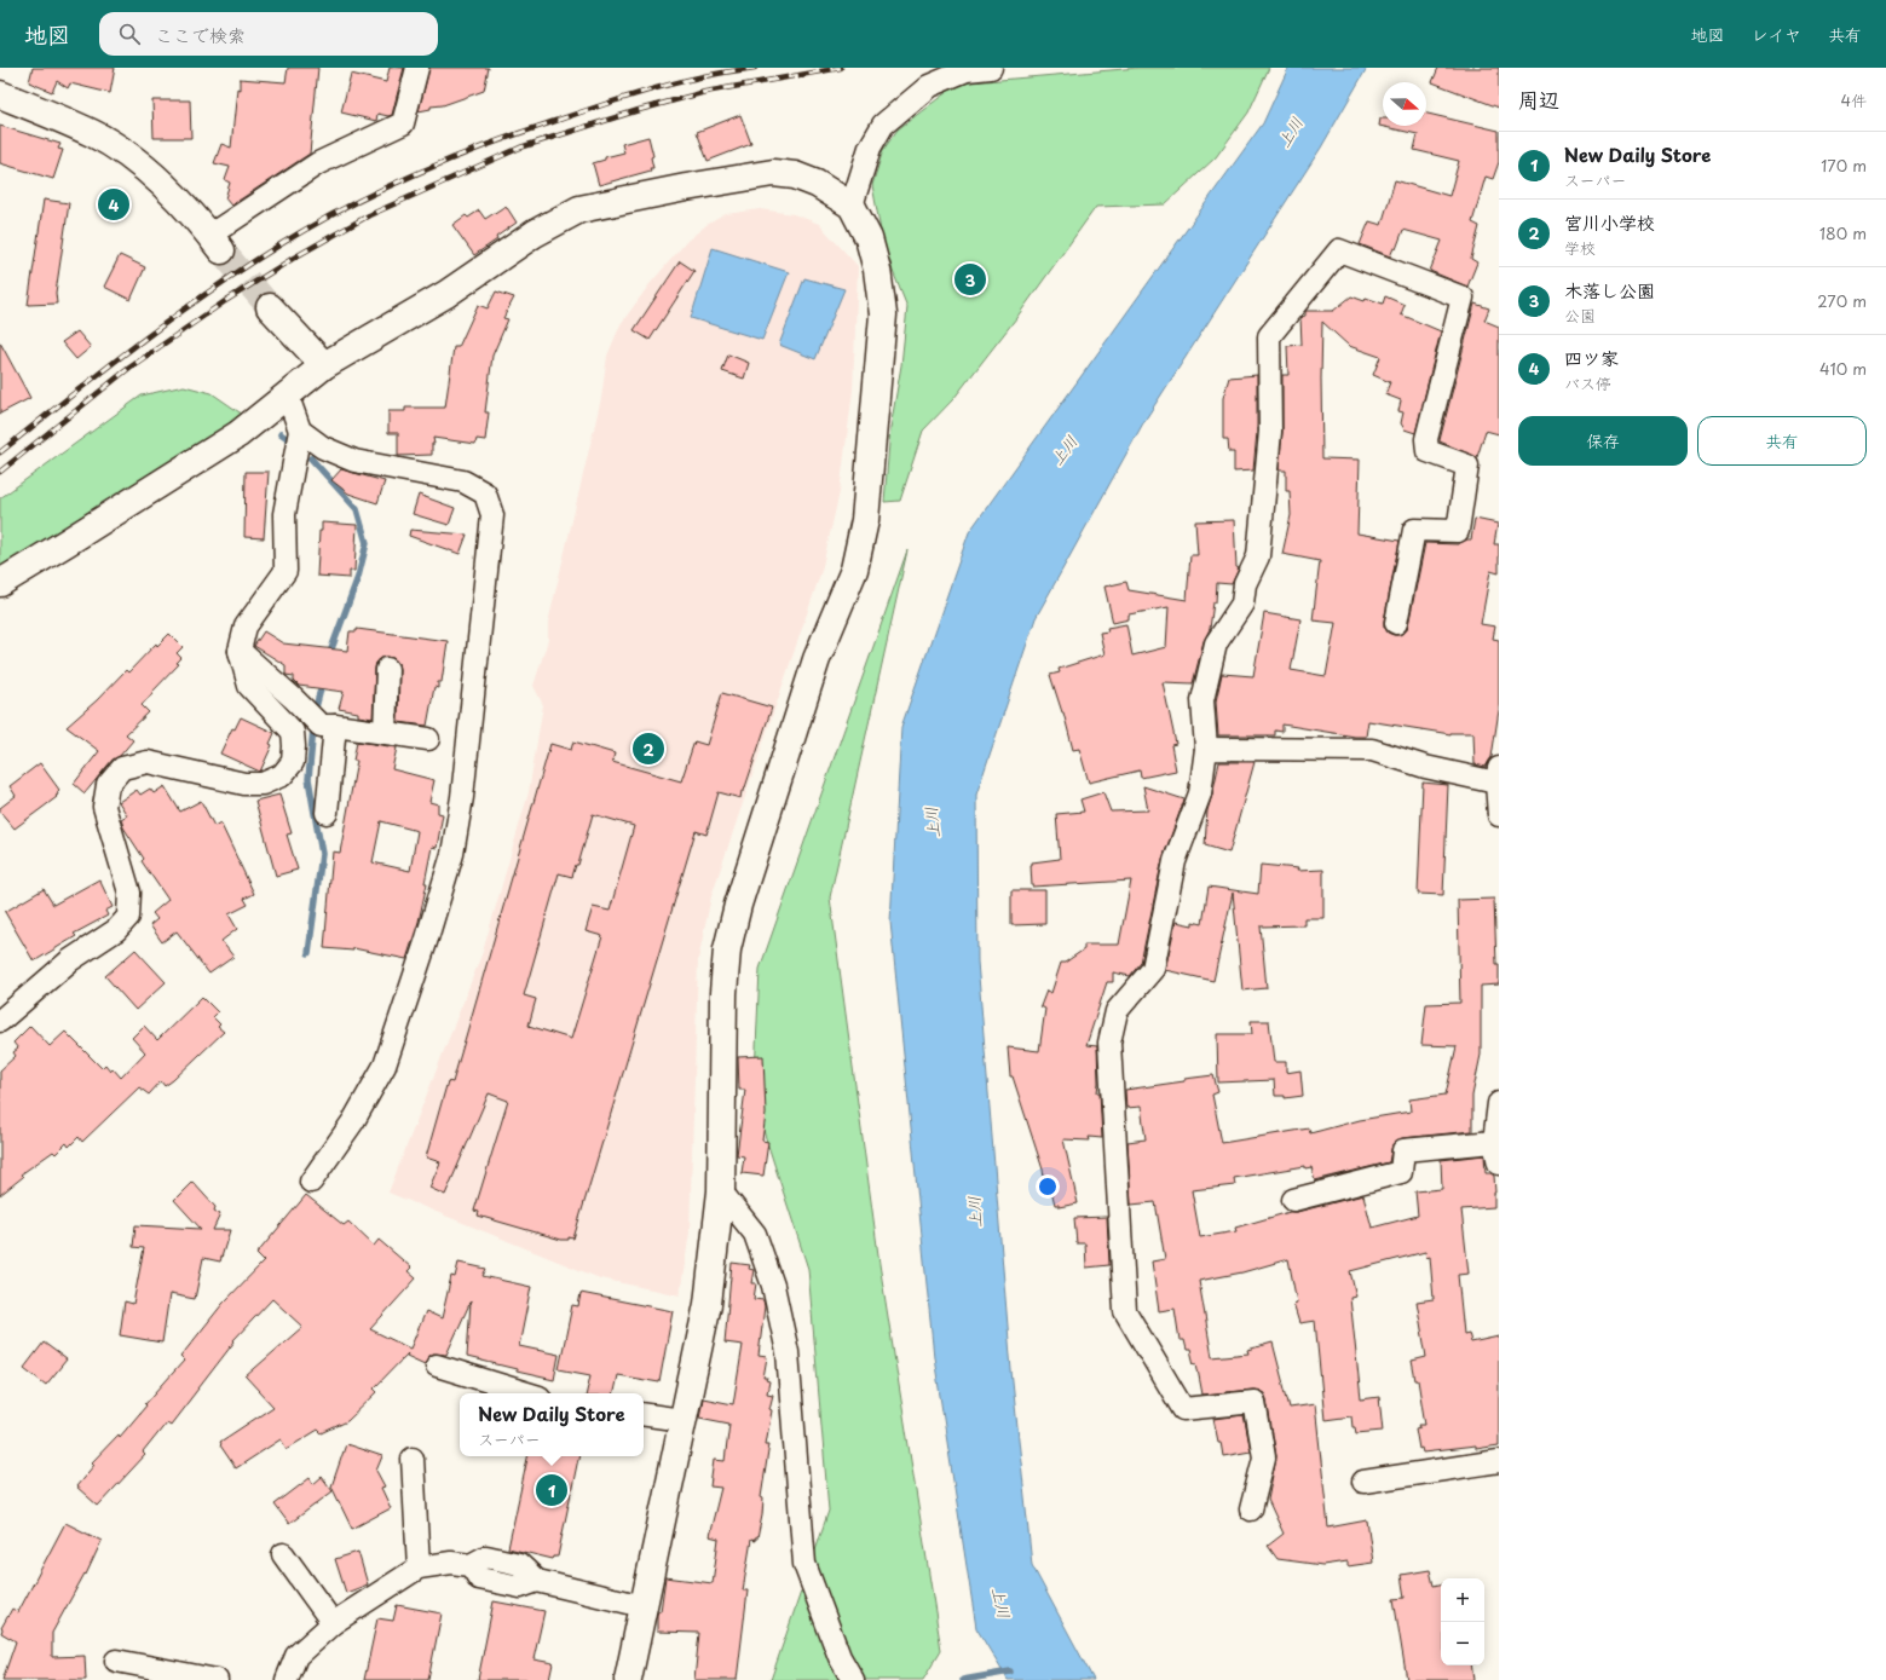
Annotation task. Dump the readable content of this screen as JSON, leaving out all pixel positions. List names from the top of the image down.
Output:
{
  "water": ["上川"],
  "north": "right",
  "page": {
    "header": "地図",
    "search": "ここで検索",
    "nav": ["地図", "レイヤ", "共有"],
    "heading": ["周辺", "4件"],
    "list": [
      {
        "mark": "1",
        "name": "New Daily Store",
        "note": "スーパー",
        "value": "170 m"
      },
      {
        "mark": "2",
        "name": "宮川小学校",
        "note": "学校",
        "value": "180 m"
      },
      {
        "mark": "3",
        "name": "木落し公園",
        "note": "公園",
        "value": "270 m"
      },
      {
        "mark": "4",
        "name": "四ツ家",
        "note": "バス停",
        "value": "410 m"
      }
    ],
    "pins": [
      "4",
      "3",
      "2",
      "1"
    ],
    "buttons": ["保存", "共有"],
    "popup": ["New Daily Store", "スーパー"],
    "map_buttons": ["+", "−"]
  }
}
